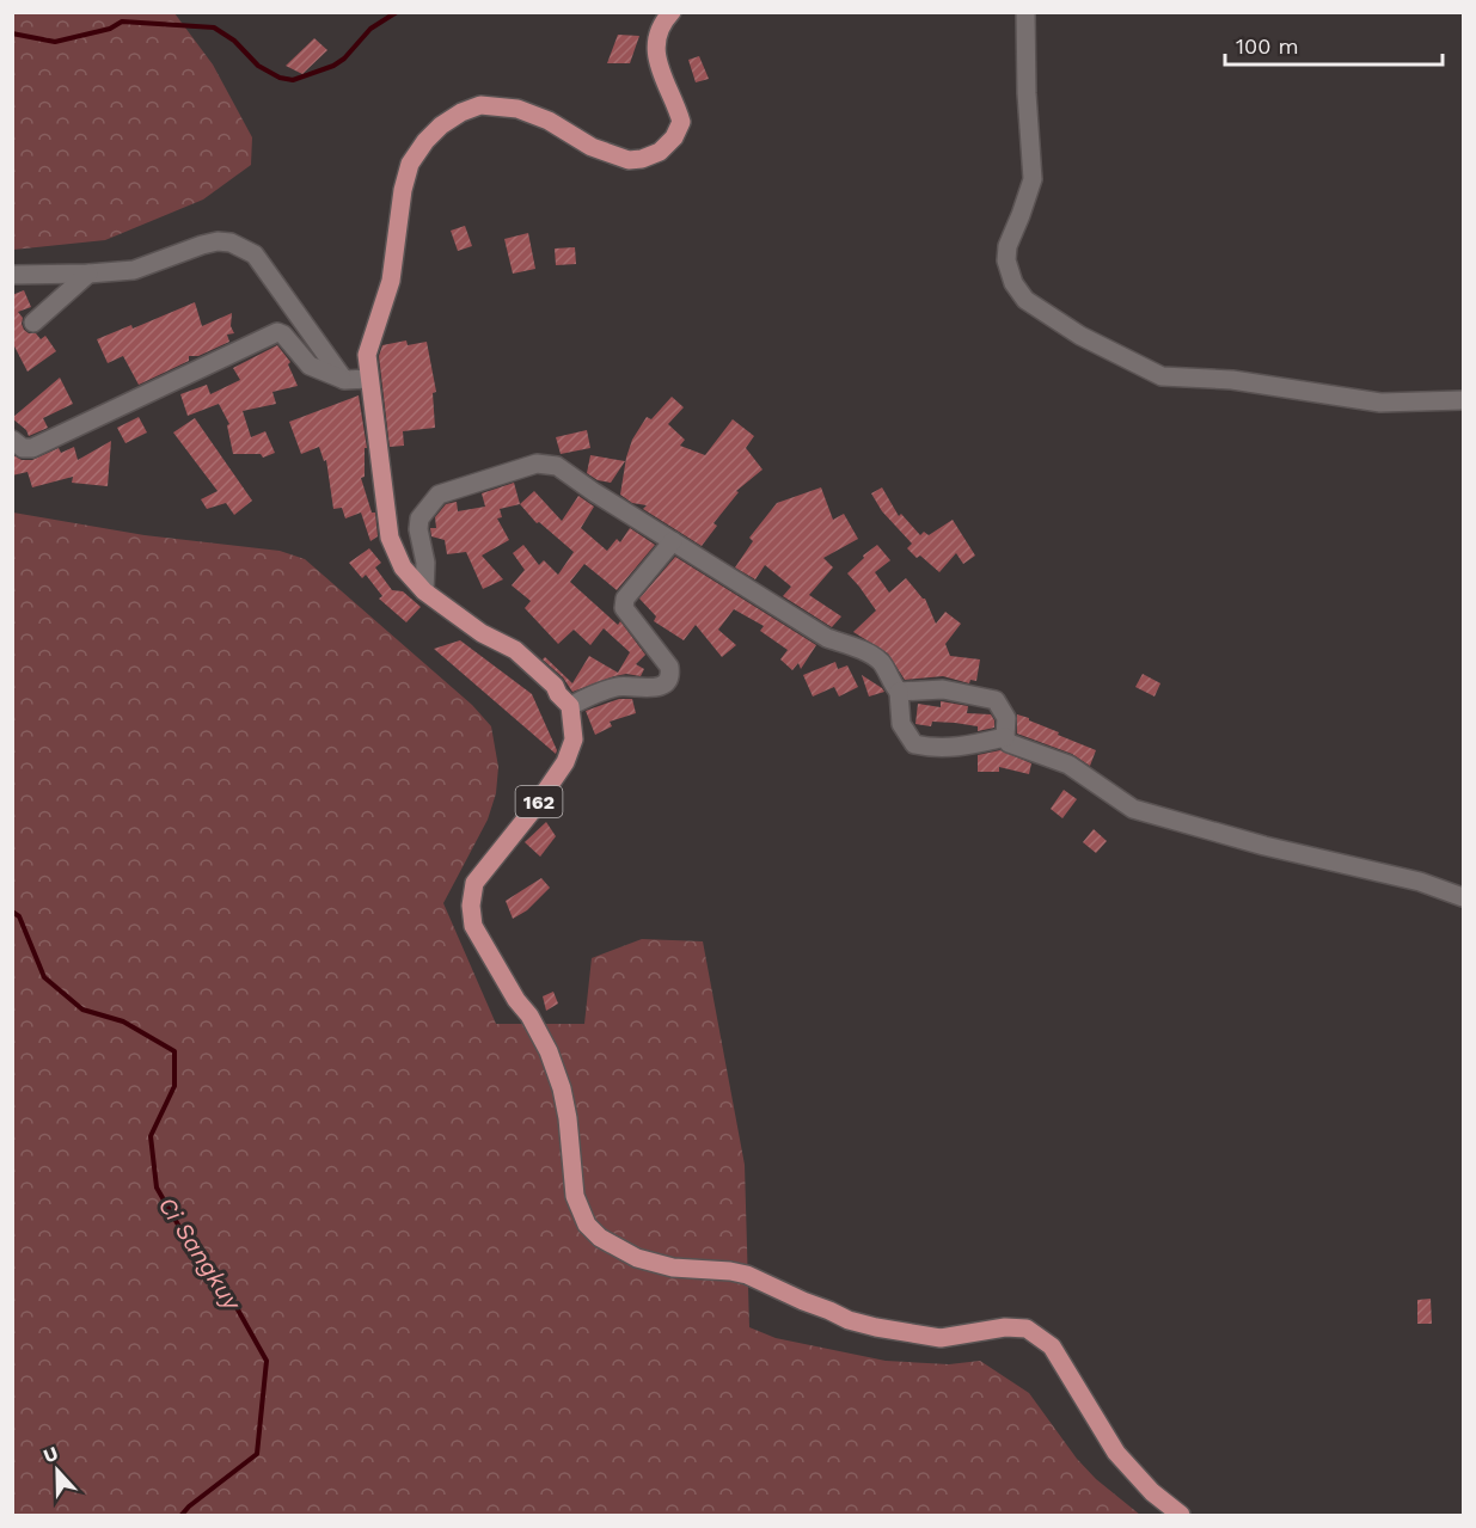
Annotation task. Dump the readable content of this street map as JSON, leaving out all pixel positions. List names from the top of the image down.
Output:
{
  "streets": {
    "main road": ["162"]
  },
  "water": ["Ci Sangkuy"],
  "scale_bar": "100 m",
  "north": "top"
}
